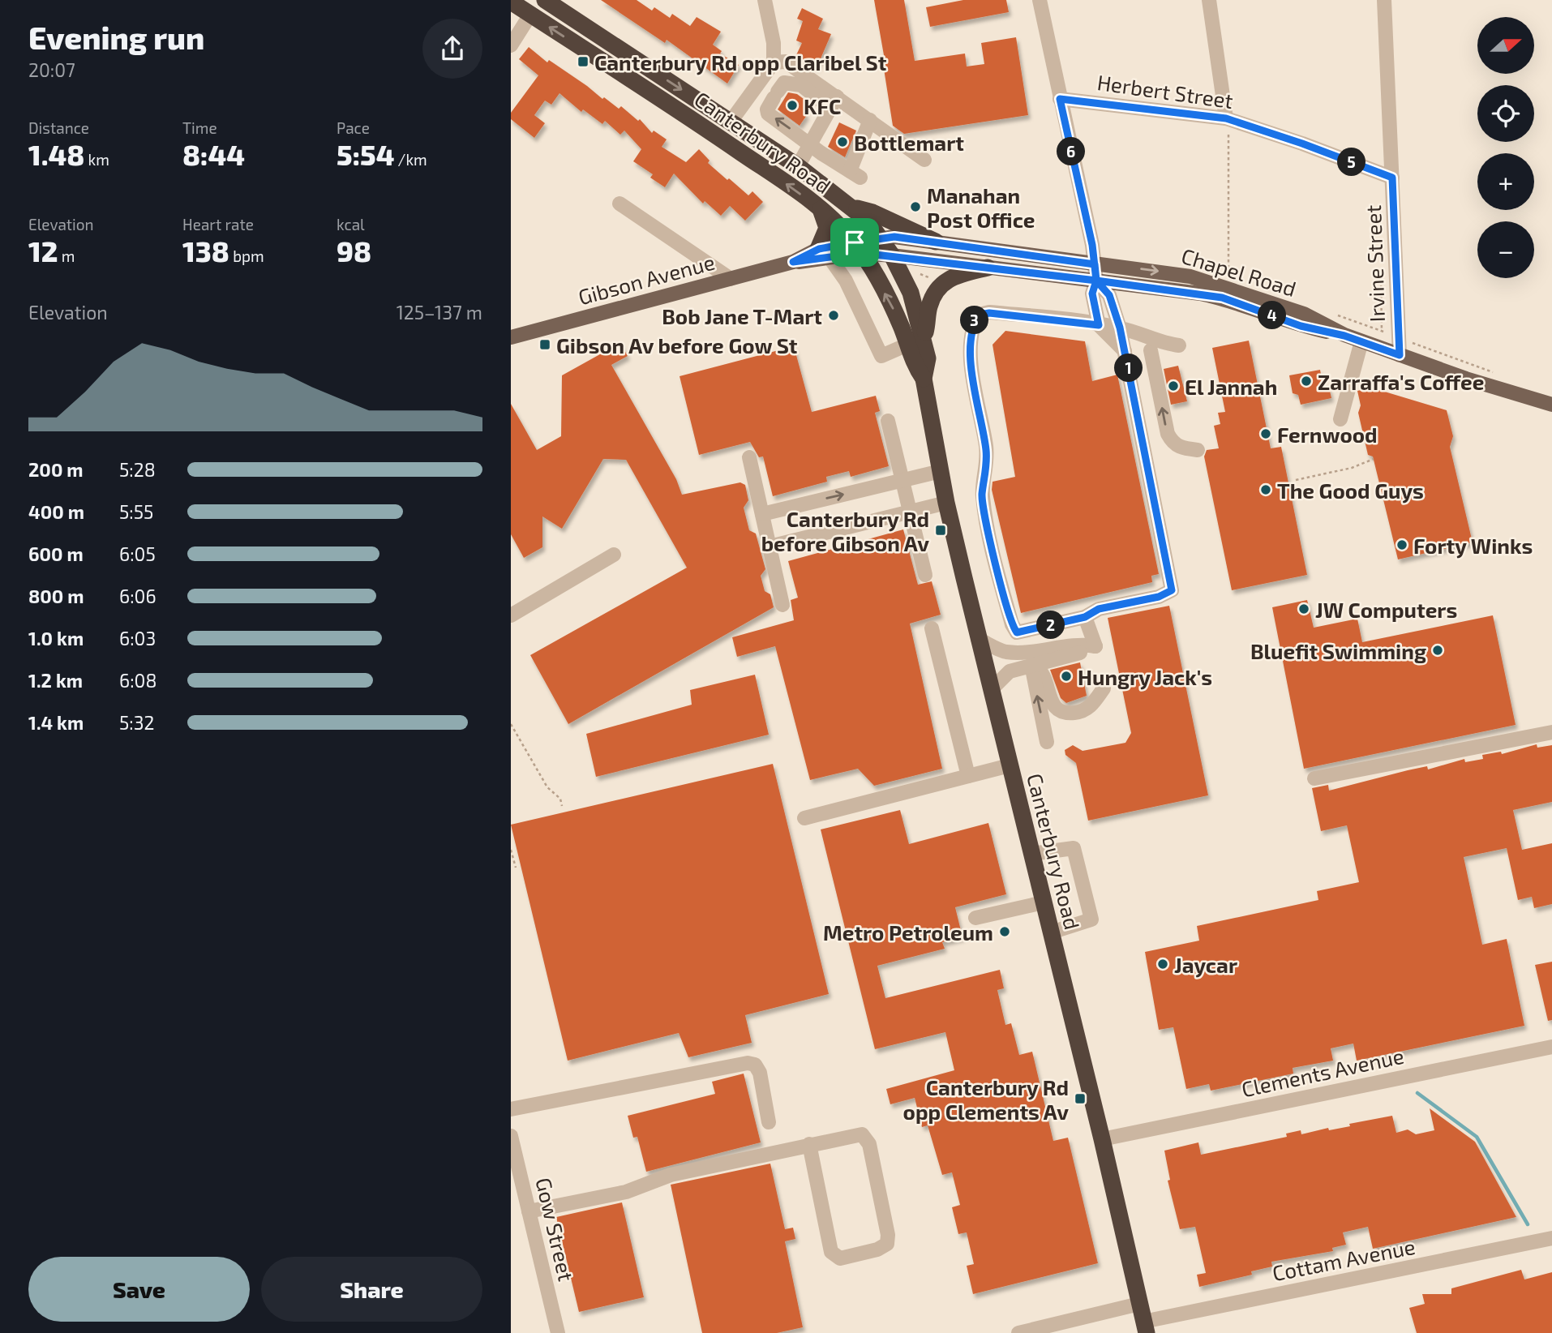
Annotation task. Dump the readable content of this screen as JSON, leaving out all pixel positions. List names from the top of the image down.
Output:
{
  "streets": {
    "highway": ["Canterbury Road"],
    "main road": ["Chapel Road", "Gibson Avenue"],
    "street": [
      "Herbert Street",
      "Irvine Street",
      "Clements Avenue",
      "Gow Street",
      "Cottam Avenue"
    ]
  },
  "crossings": [
    ["Herbert Street", "Irvine Street"],
    ["Canterbury Road", "Chapel Road"],
    ["Canterbury Road", "Gibson Avenue"],
    ["Canterbury Road", "Clements Avenue"],
    ["Canterbury Road", "Cottam Avenue"],
    ["Irvine Street", "Chapel Road"],
    ["Chapel Road", "Gibson Avenue"]
  ],
  "places": {
    "transit": [
      "Canterbury Rd opp Claribel St",
      "Gibson Av before Gow St",
      "Canterbury Rd before Gibson Av",
      "Canterbury Rd opp Clements Av"
    ],
    "other": [
      "KFC",
      "Bottlemart",
      "Manahan Post Office",
      "Bob Jane T-Mart",
      "Zarraffa's Coffee",
      "El Jannah",
      "Fernwood",
      "The Good Guys",
      "Forty Winks",
      "JW Computers",
      "Bluefit Swimming",
      "Hungry Jack's",
      "Metro Petroleum",
      "Jaycar"
    ]
  },
  "north": "right",
  "page": {
    "heading": ["Evening run", "20:07"],
    "map_buttons": ["+", "−"],
    "stats": [
      ["Distance", "1.48 km"],
      ["Time", "8:44"],
      ["Pace", "5:54 /km"],
      ["Elevation", "12 m"],
      ["Heart rate", "138 bpm"],
      ["kcal", "98"]
    ],
    "pins": [
      "6",
      "5",
      "4",
      "3",
      "1",
      "2"
    ],
    "chart": ["Elevation", "125–137 m"],
    "list": [
      {
        "name": "200 m",
        "note": "5:28"
      },
      {
        "name": "400 m",
        "note": "5:55"
      },
      {
        "name": "600 m",
        "note": "6:05"
      },
      {
        "name": "800 m",
        "note": "6:06"
      },
      {
        "name": "1.0 km",
        "note": "6:03"
      },
      {
        "name": "1.2 km",
        "note": "6:08"
      },
      {
        "name": "1.4 km",
        "note": "5:32"
      }
    ],
    "buttons": ["Save", "Share"]
  }
}
